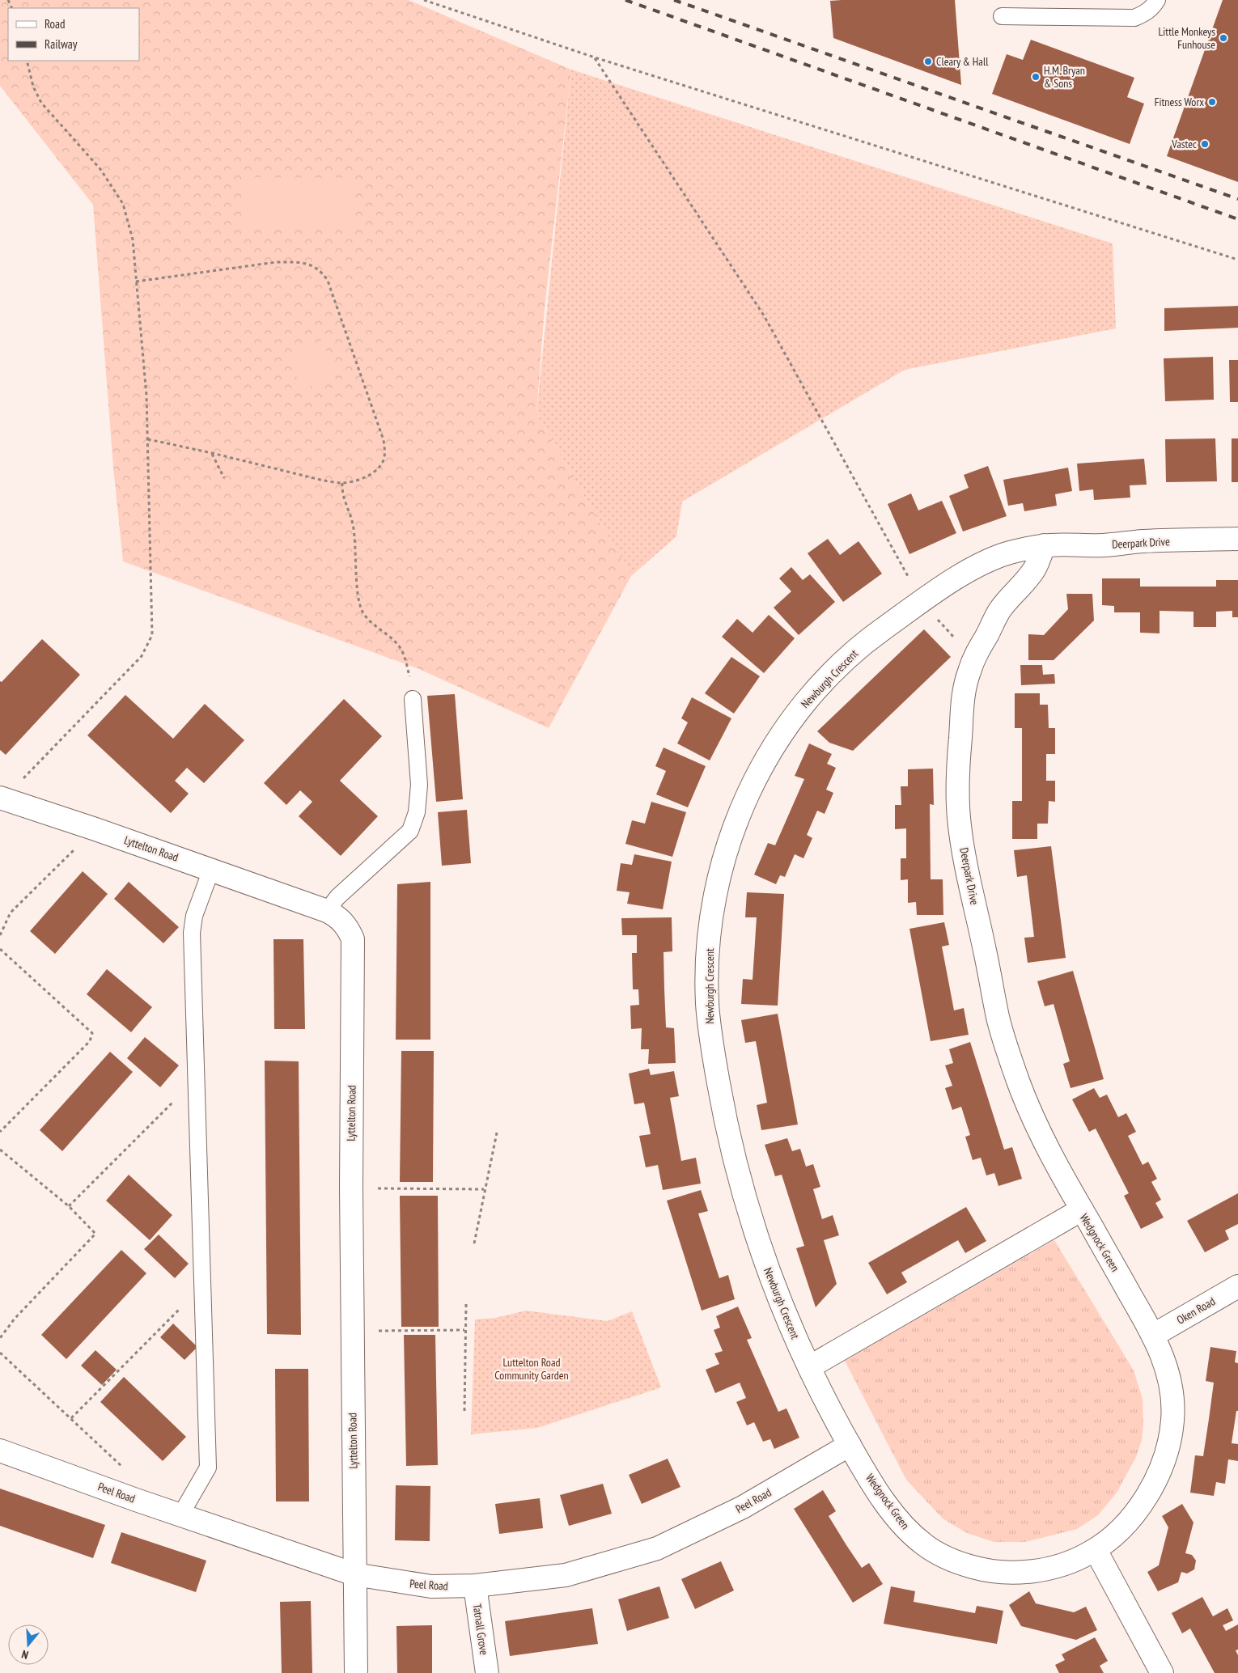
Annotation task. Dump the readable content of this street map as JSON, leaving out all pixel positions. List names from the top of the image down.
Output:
{
  "streets": {
    "street": [
      "Deerpark Drive",
      "Newburgh Crescent",
      "Lyttelton Road",
      "Wedgnock Green",
      "Oken Road",
      "Peel Road",
      "Tatnall Grove"
    ]
  },
  "crossings": [
    ["Deerpark Drive", "Newburgh Crescent"],
    ["Deerpark Drive", "Wedgnock Green"],
    ["Newburgh Crescent", "Wedgnock Green"],
    ["Newburgh Crescent", "Peel Road"],
    ["Lyttelton Road", "Peel Road"],
    ["Wedgnock Green", "Oken Road"],
    ["Wedgnock Green", "Peel Road"],
    ["Peel Road", "Tatnall Grove"]
  ],
  "parks": ["Luttelton Road Community Garden"],
  "places": [
    "Little Monkeys Funhouse",
    "Cleary & Hall",
    "H.M. Bryan & Sons",
    "Fitness Worx",
    "Vastec"
  ],
  "legend": ["Road", "Railway"],
  "north": "bottom"
}
